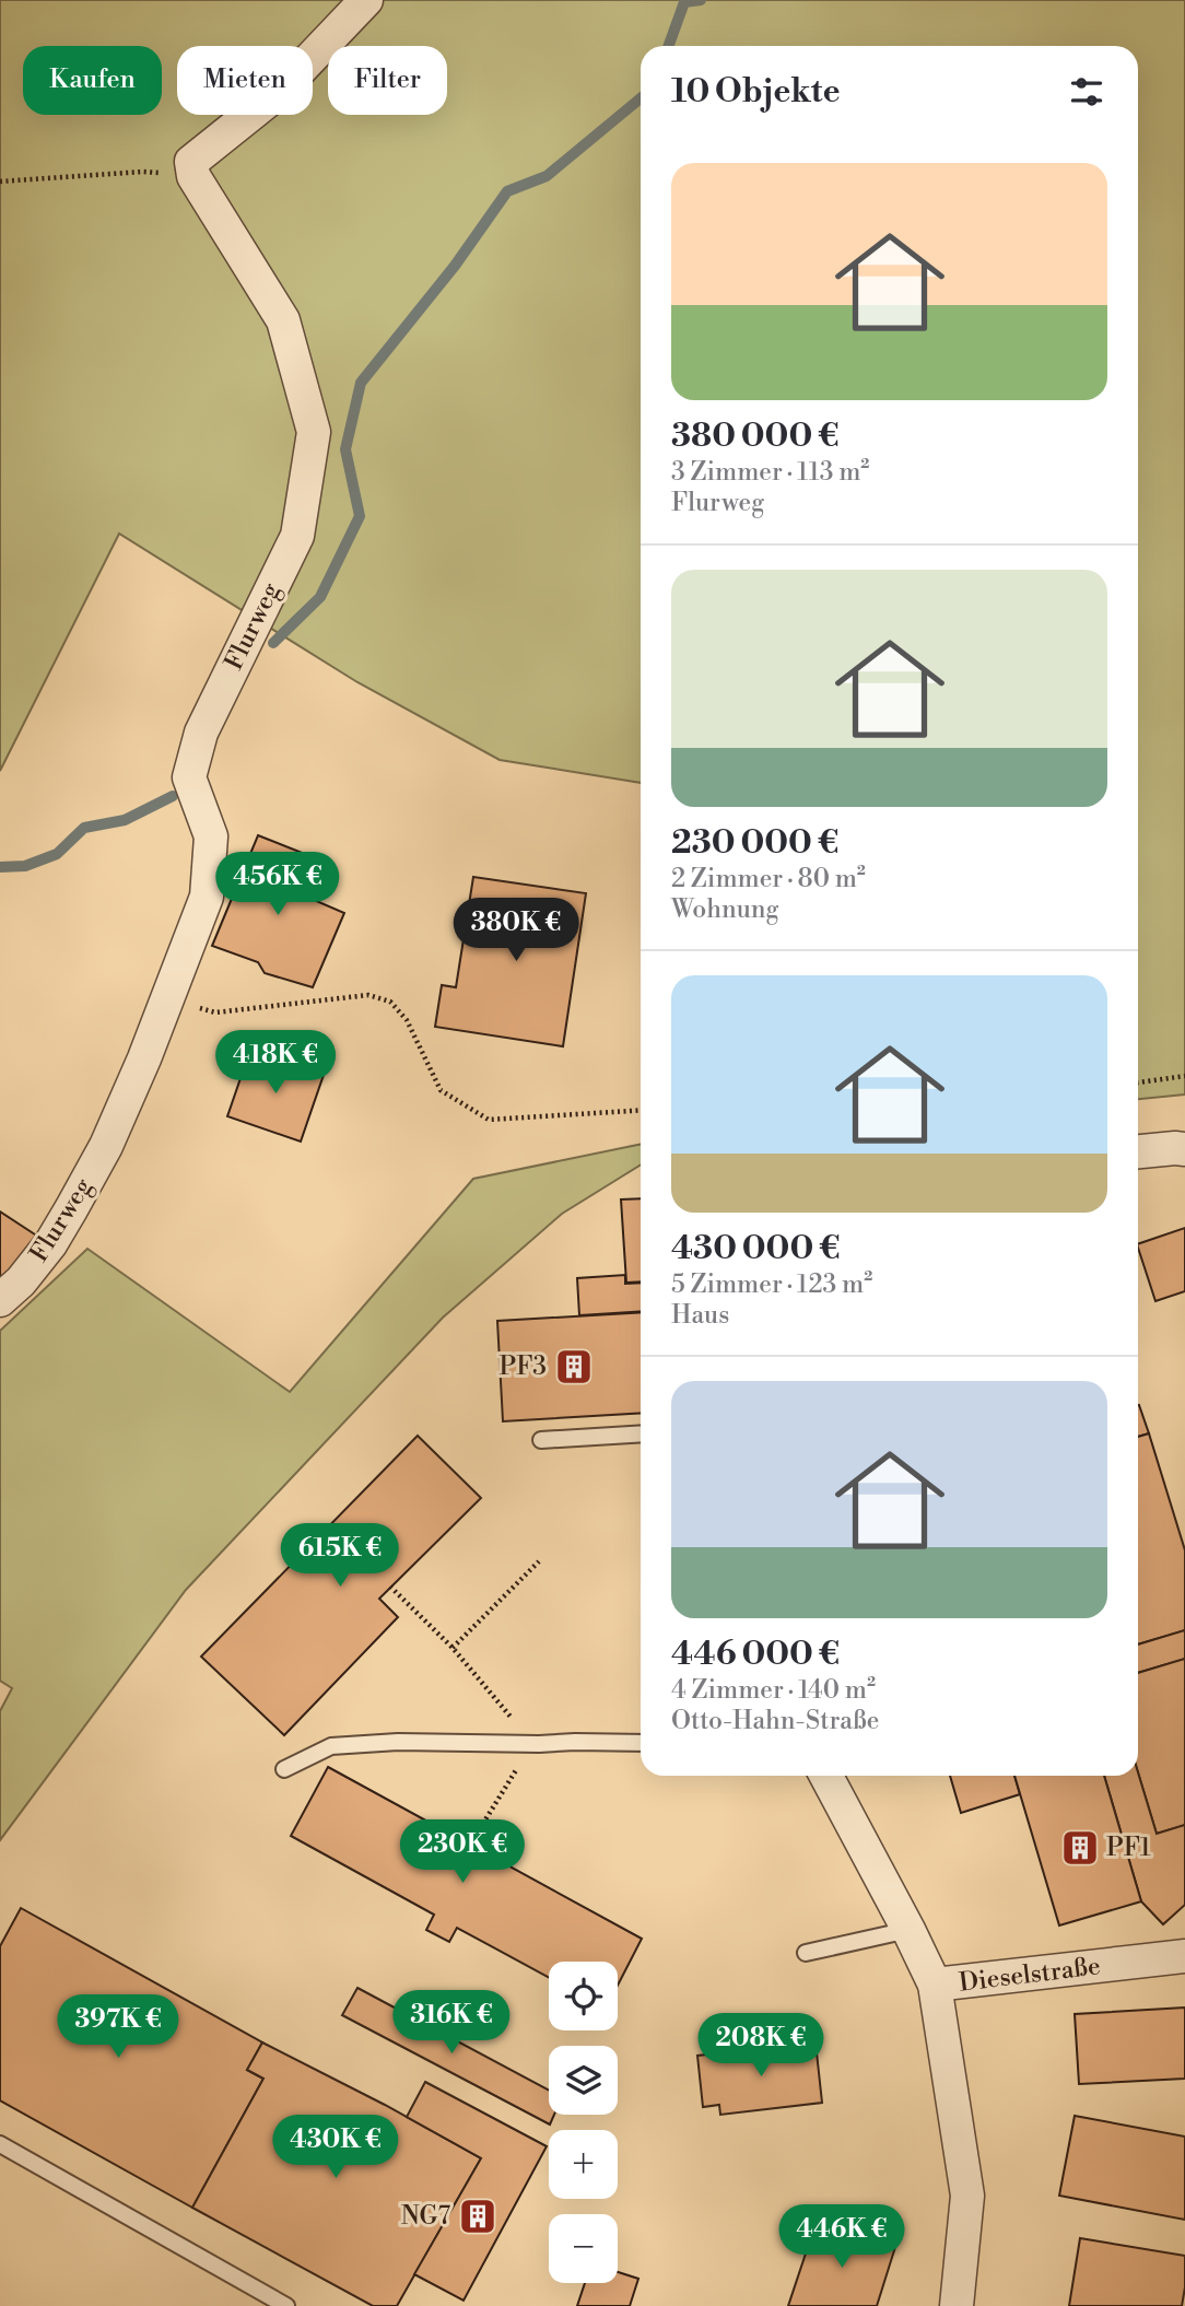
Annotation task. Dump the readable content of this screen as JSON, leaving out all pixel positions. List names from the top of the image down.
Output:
{
  "streets": {
    "street": ["Flurweg", "Dieselstraße"]
  },
  "places": {
    "building": ["PF3", "PF1", "NG7"]
  },
  "page": {
    "chip": ["Kaufen", "Mieten", "Filter"],
    "heading": "10 Objekte",
    "list": [
      {
        "name": "380 000 €",
        "note": "3 Zimmer · 113 m² · Flurweg"
      },
      {
        "name": "230 000 €",
        "note": "2 Zimmer · 80 m² · Wohnung"
      },
      {
        "name": "430 000 €",
        "note": "5 Zimmer · 123 m² · Haus"
      },
      {
        "name": "446 000 €",
        "note": "4 Zimmer · 140 m² · Otto-Hahn-Straße"
      }
    ],
    "price": [
      "456K €",
      "380K €",
      "418K €",
      "615K €",
      "230K €",
      "316K €",
      "397K €",
      "208K €",
      "430K €",
      "446K €"
    ],
    "map_buttons": ["+", "−"]
  }
}
